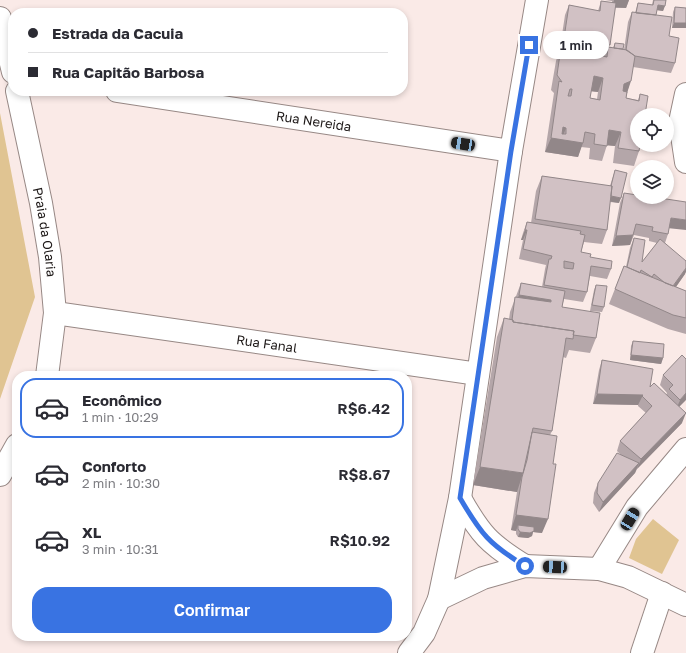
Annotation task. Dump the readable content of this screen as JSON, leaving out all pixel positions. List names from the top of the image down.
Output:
{
  "streets": {
    "street": ["Rua Nereida", "Praia da Olaria", "Rua Fanal"]
  },
  "crossings": [
    ["Praia da Olaria", "Rua Fanal"]
  ],
  "page": {
    "banner": ["Estrada da Cacuia", "Rua Capitão Barbosa"],
    "bubble": "1 min",
    "list": [
      {
        "name": "Econômico",
        "note": "1 min · 10:29",
        "value": "R$6.42"
      },
      {
        "name": "Conforto",
        "note": "2 min · 10:30",
        "value": "R$8.67"
      },
      {
        "name": "XL",
        "note": "3 min · 10:31",
        "value": "R$10.92"
      }
    ],
    "buttons": "Confirmar"
  }
}
